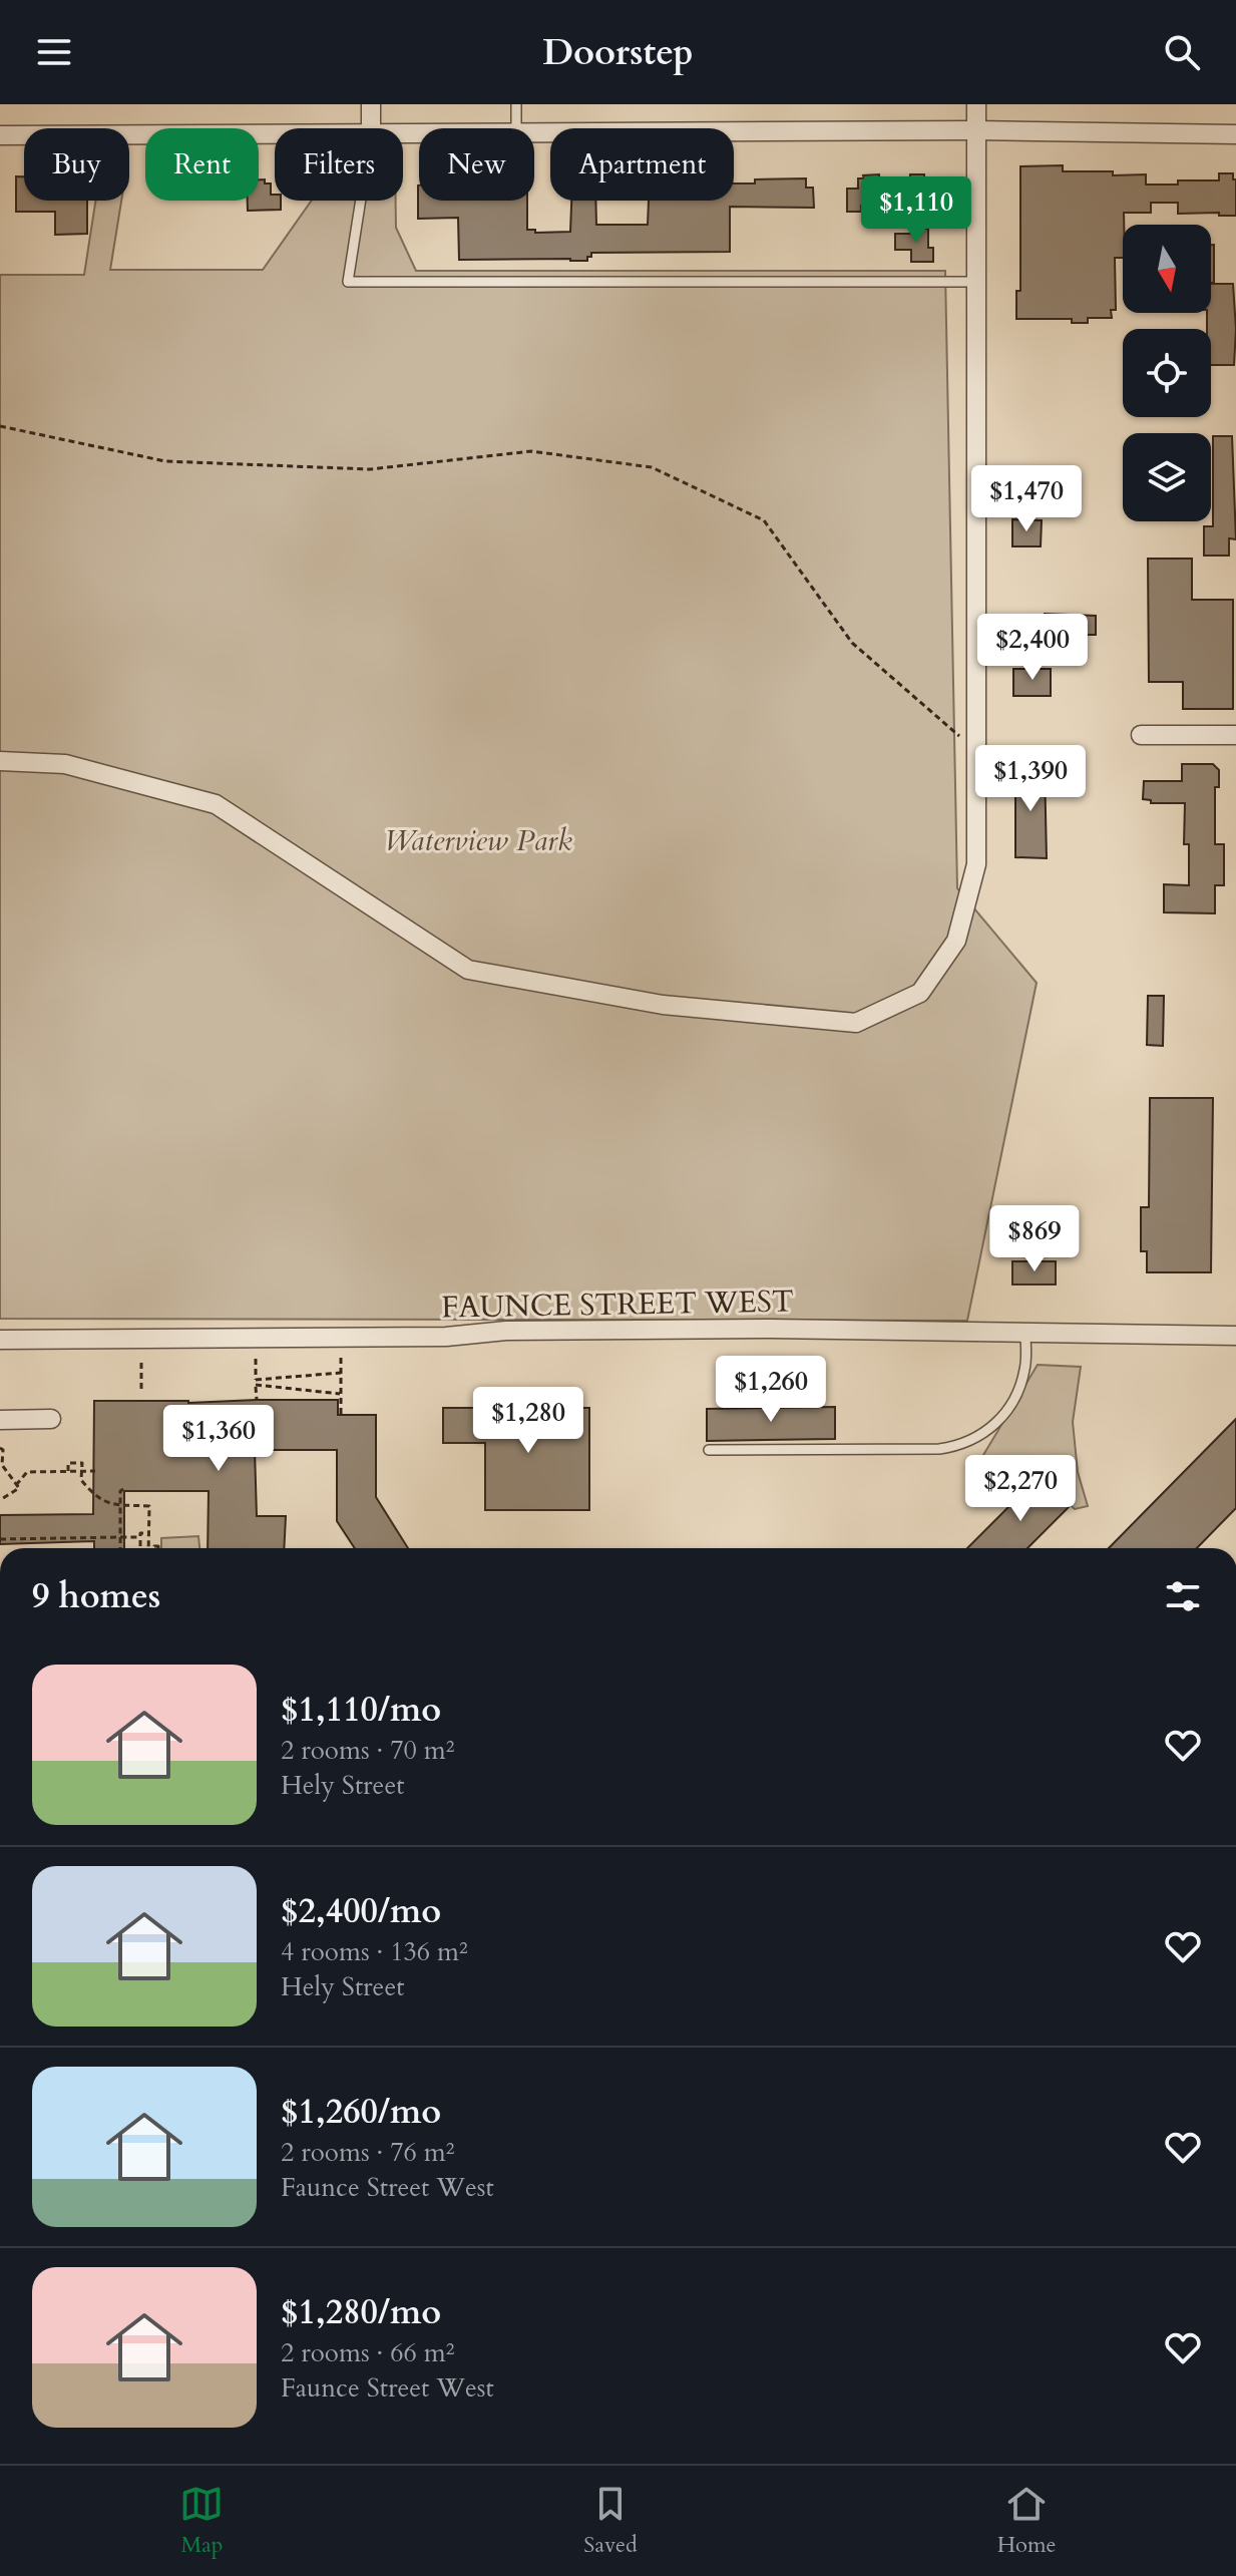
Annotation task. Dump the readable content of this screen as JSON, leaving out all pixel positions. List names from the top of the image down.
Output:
{
  "streets": {
    "street": ["FAUNCE STREET WEST"]
  },
  "parks": ["Waterview Park"],
  "north": "bottom",
  "page": {
    "header": "Doorstep",
    "chip": [
      "Buy",
      "Rent",
      "Filters",
      "New",
      "Apartment"
    ],
    "price": [
      "$1,110",
      "$1,470",
      "$2,400",
      "$1,390",
      "$869",
      "$1,260",
      "$1,280",
      "$1,360",
      "$2,270"
    ],
    "heading": "9 homes",
    "list": [
      {
        "name": "$1,110/mo",
        "note": "2 rooms · 70 m² · Hely Street"
      },
      {
        "name": "$2,400/mo",
        "note": "4 rooms · 136 m² · Hely Street"
      },
      {
        "name": "$1,260/mo",
        "note": "2 rooms · 76 m² · Faunce Street West"
      },
      {
        "name": "$1,280/mo",
        "note": "2 rooms · 66 m² · Faunce Street West"
      }
    ],
    "tabs": ["Map", "Saved", "Home"]
  }
}
